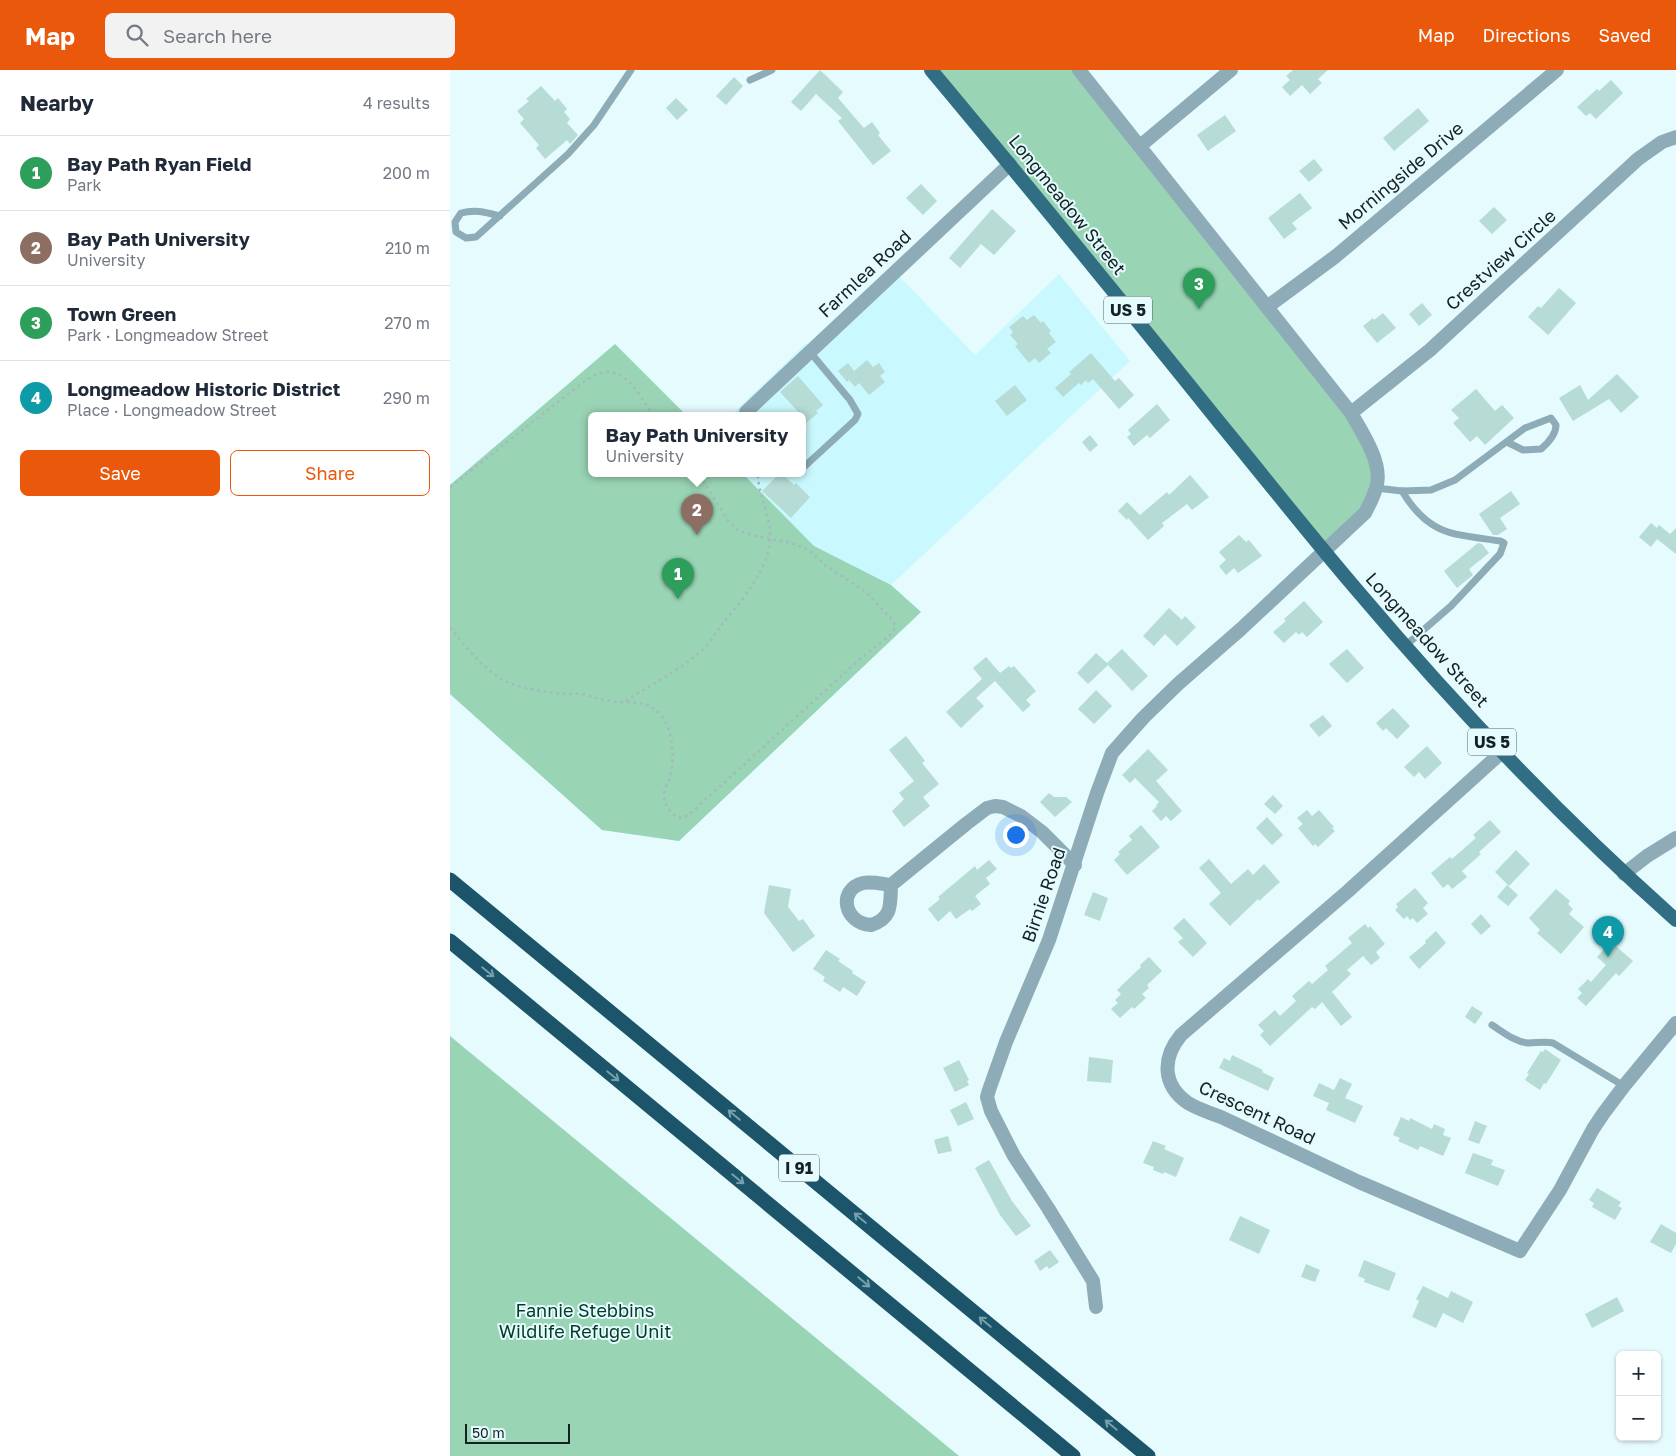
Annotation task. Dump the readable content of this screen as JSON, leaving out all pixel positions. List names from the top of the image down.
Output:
{
  "streets": {
    "highway": ["I 91"],
    "main road": ["Longmeadow Street", "US 5"],
    "street": [
      "Morningside Drive",
      "Crestview Circle",
      "Farmlea Road",
      "Birnie Road",
      "Crescent Road"
    ]
  },
  "crossings": [
    ["Longmeadow Street", "Farmlea Road"],
    ["Longmeadow Street", "Birnie Road"],
    ["Longmeadow Street", "Crescent Road"]
  ],
  "parks": ["Fannie Stebbins Wildlife Refuge Unit"],
  "scale_bar": "50 m",
  "page": {
    "header": "Map",
    "search": "Search here",
    "nav": ["Map", "Directions", "Saved"],
    "heading": ["Nearby", "4 results"],
    "list": [
      {
        "mark": "1",
        "name": "Bay Path Ryan Field",
        "note": "Park",
        "value": "200 m"
      },
      {
        "mark": "2",
        "name": "Bay Path University",
        "note": "University",
        "value": "210 m"
      },
      {
        "mark": "3",
        "name": "Town Green",
        "note": "Park · Longmeadow Street",
        "value": "270 m"
      },
      {
        "mark": "4",
        "name": "Longmeadow Historic District",
        "note": "Place · Longmeadow Street",
        "value": "290 m"
      }
    ],
    "pins": [
      "3",
      "2",
      "1",
      "4"
    ],
    "popup": ["Bay Path University", "University"],
    "buttons": ["Save", "Share"],
    "map_buttons": ["+", "−"],
    "scale": "50 m"
  }
}
